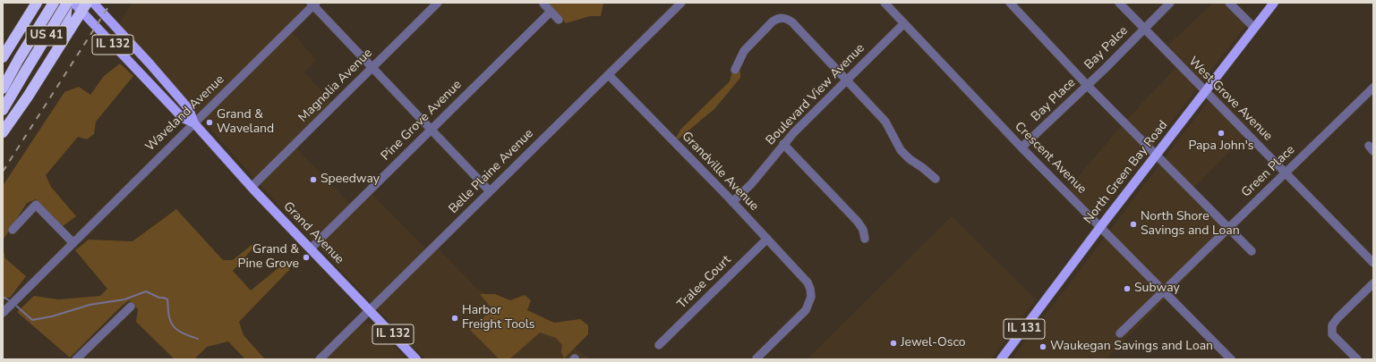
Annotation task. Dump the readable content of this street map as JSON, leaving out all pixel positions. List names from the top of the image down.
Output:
{
  "streets": {
    "highway": ["US 41"],
    "main road": [
      "IL 132",
      "North Green Bay Road",
      "Grand Avenue",
      "IL 131"
    ],
    "street": [
      "Bay Palce",
      "Magnolia Avenue",
      "Boulevard View Avenue",
      "West Grove Avenue",
      "Bay Place",
      "Waveland Avenue",
      "Pine Grove Avenue",
      "Crescent Avenue",
      "Belle Plaine Avenue",
      "Grandville Avenue",
      "Green Place",
      "Tralee Court"
    ]
  },
  "crossings": [
    ["Bay Palce", "West Grove Avenue"],
    ["Bay Palce", "Bay Place"],
    ["Magnolia Avenue", "Grand Avenue"],
    ["Boulevard View Avenue", "Crescent Avenue"],
    ["Boulevard View Avenue", "Grandville Avenue"],
    ["West Grove Avenue", "Green Place"],
    ["West Grove Avenue", "North Green Bay Road"],
    ["Bay Place", "Crescent Avenue"],
    ["Waveland Avenue", "Grand Avenue"],
    ["Pine Grove Avenue", "Grand Avenue"],
    ["Crescent Avenue", "Green Place"],
    ["Crescent Avenue", "North Green Bay Road"],
    ["Belle Plaine Avenue", "Grandville Avenue"],
    ["Belle Plaine Avenue", "Grand Avenue"],
    ["Grandville Avenue", "Tralee Court"]
  ],
  "places": [
    "Grand & Waveland",
    "Papa John's",
    "Speedway",
    "North Shore Savings and Loan",
    "Grand & Pine Grove",
    "Subway",
    "Harbor Freight Tools",
    "Jewel-Osco",
    "Waukegan Savings and Loan"
  ]
}
